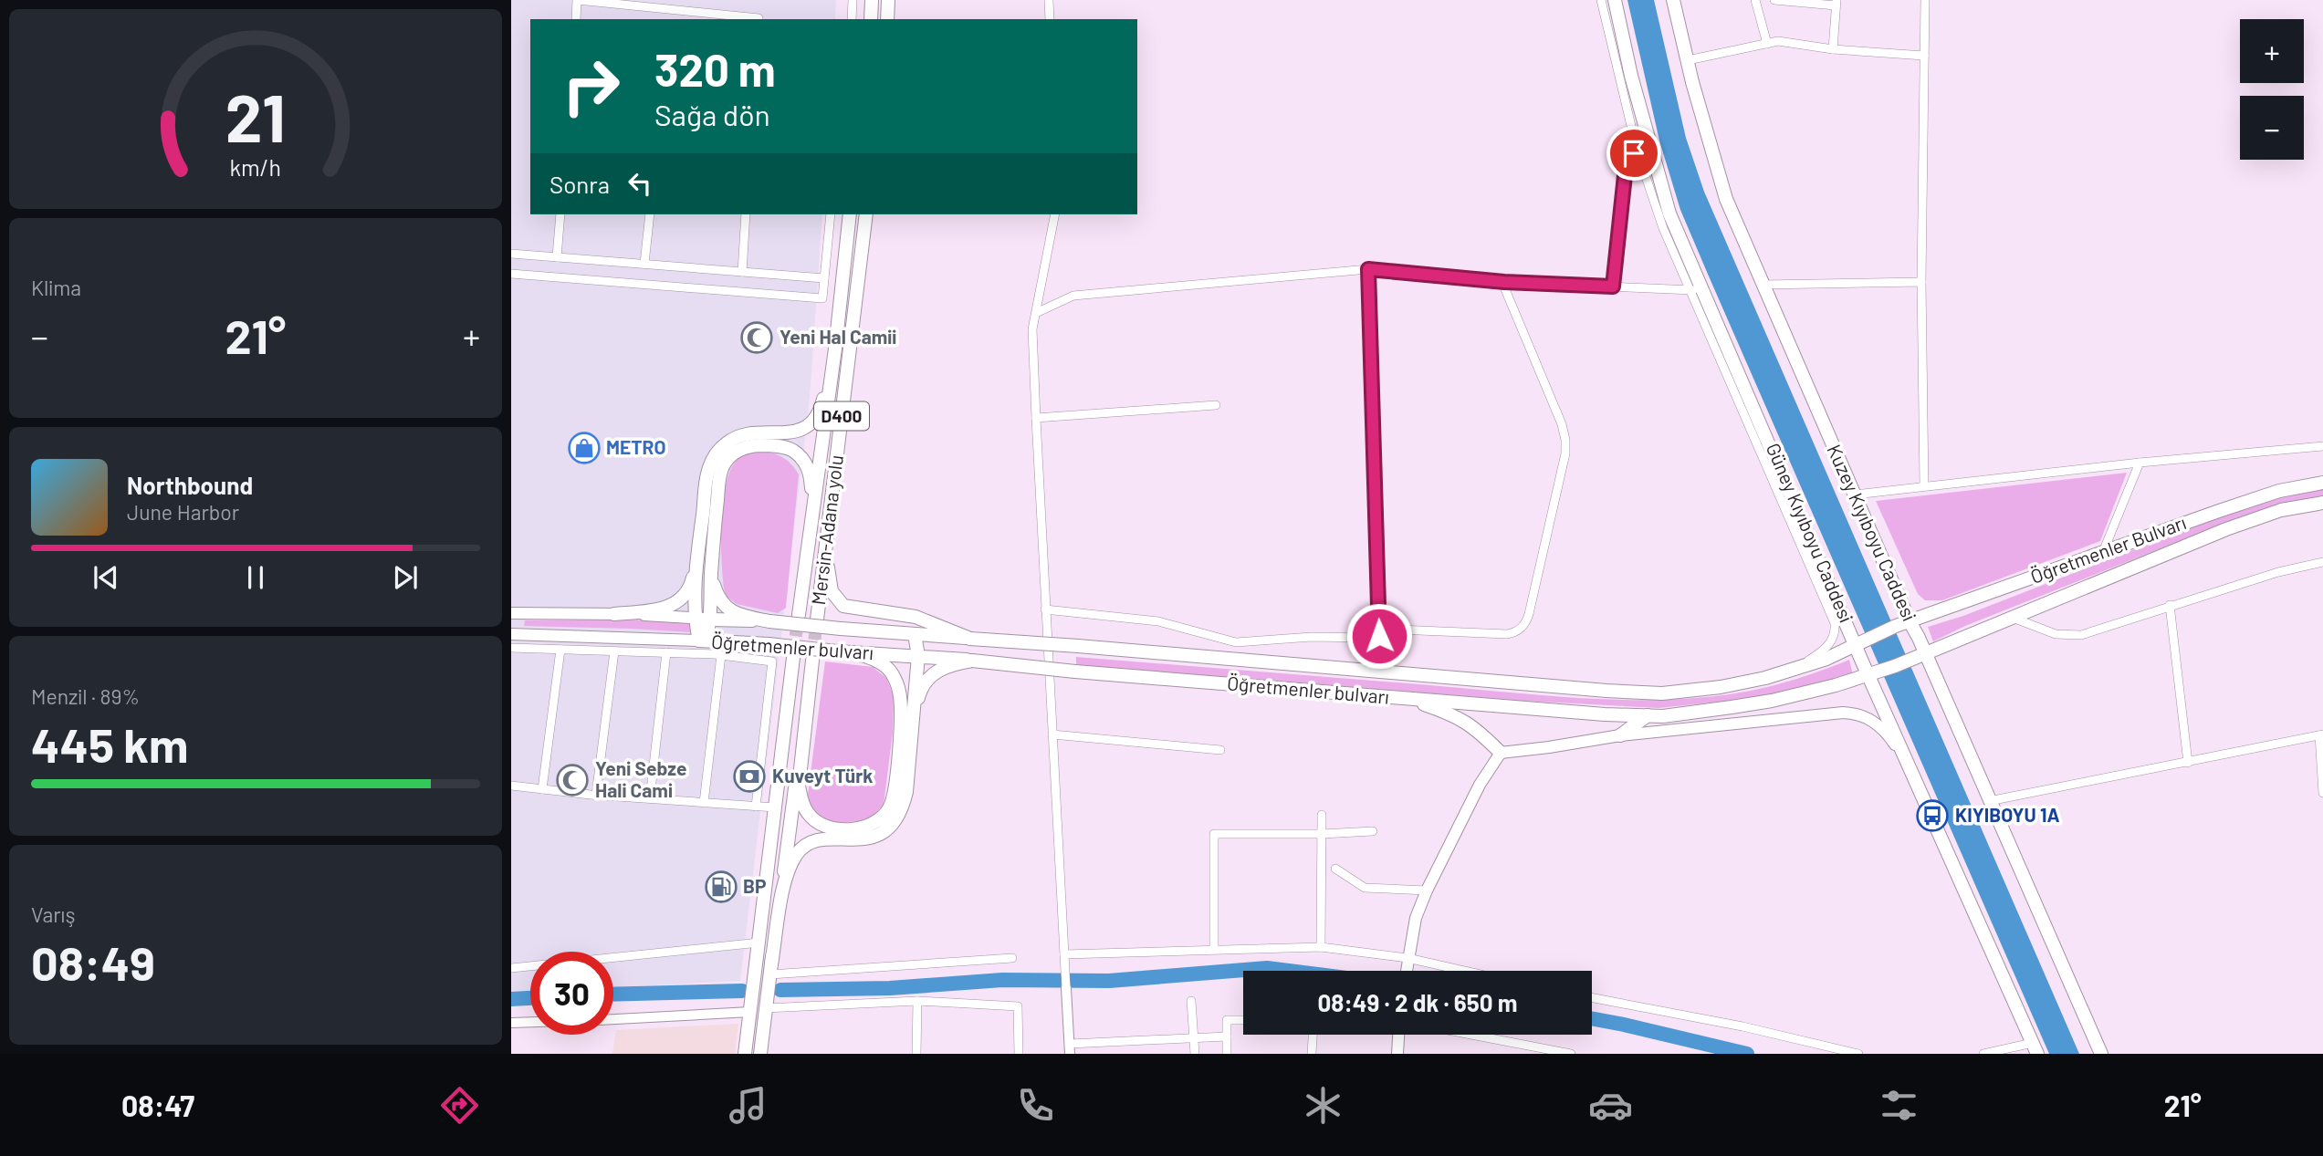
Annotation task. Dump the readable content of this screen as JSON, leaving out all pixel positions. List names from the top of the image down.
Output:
{
  "streets": {
    "main road": [
      "D400",
      "Mersin-Adana yolu",
      "Güney Kıyıboyu Caddesi",
      "Kuzey Kıyıboyu Caddesi",
      "Öğretmenler Bulvarı",
      "Öğretmenler bulvarı"
    ]
  },
  "crossings": [
    ["Güney Kıyıboyu Caddesi", "Öğretmenler bulvarı"],
    ["Kuzey Kıyıboyu Caddesi", "Öğretmenler Bulvarı"],
    ["Öğretmenler Bulvarı", "Öğretmenler bulvarı"]
  ],
  "places": {
    "mosque": ["Yeni Hal Camii", "Yeni Sebze Hali Cami"],
    "shop": ["METRO"],
    "bank": ["Kuveyt Türk"],
    "bus stop": ["KIYIBOYU 1A"],
    "fuel station": ["BP"]
  },
  "page": {
    "map_buttons": ["+", "−"],
    "turn": ["320 m", "Sağa dön"],
    "then": "Sonra",
    "tile": [
      "Klima",
      ["Menzil · 89%", "445 km"],
      ["Varış", "08:49"]
    ],
    "heat": ["−", "21°", "+"],
    "song": ["Northbound", "June Harbor"],
    "limit": "30",
    "trip": "08:49 · 2 dk · 650 m",
    "tabs": ["08:47", "21°"],
    "gauge": ["21", "km/h"]
  }
}
